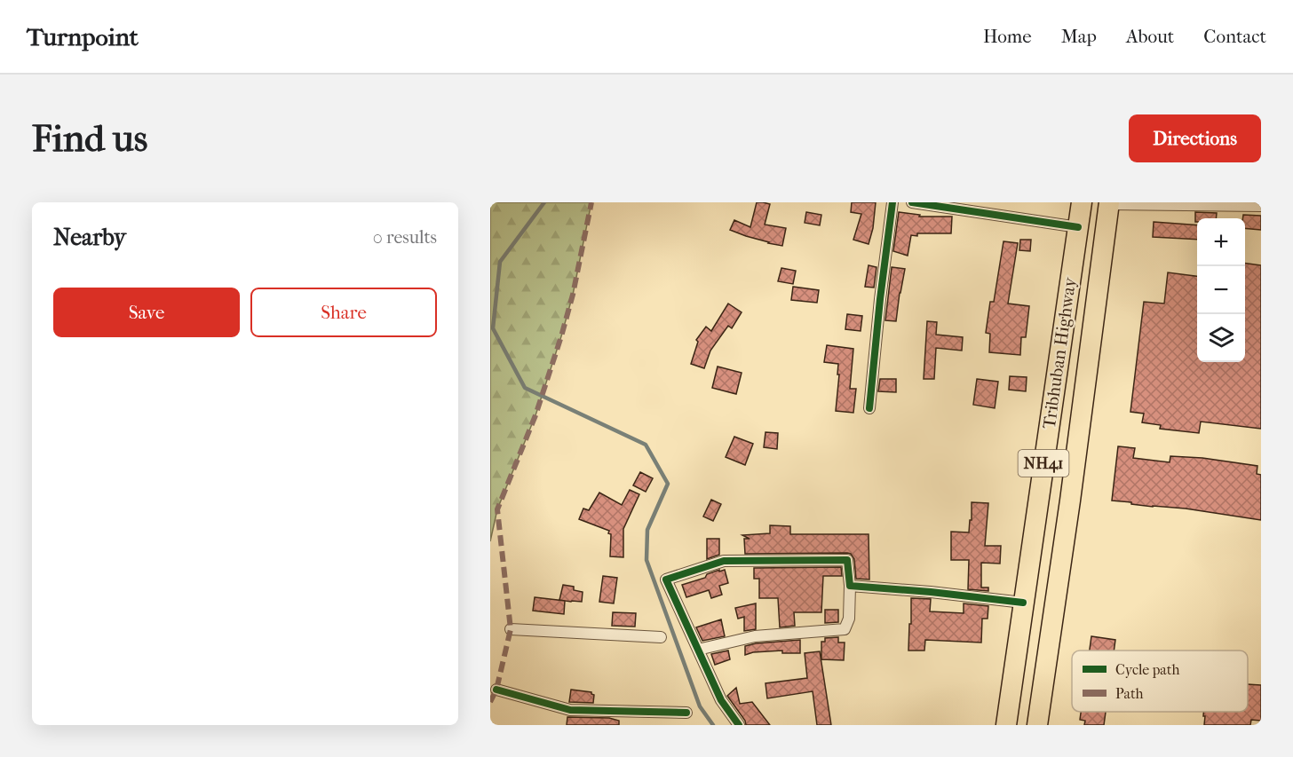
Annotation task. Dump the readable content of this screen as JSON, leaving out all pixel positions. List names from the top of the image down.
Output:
{
  "streets": {
    "highway": ["Tribhuban Highway", "NH41"]
  },
  "legend": ["Cycle path", "Path"],
  "page": {
    "header": "Turnpoint",
    "nav": [
      "Home",
      "Map",
      "About",
      "Contact"
    ],
    "buttons": [
      "Directions",
      ["Save", "Share"]
    ],
    "title": "Find us",
    "heading": ["Nearby", "0 results"],
    "map_buttons": ["+", "−"]
  }
}
